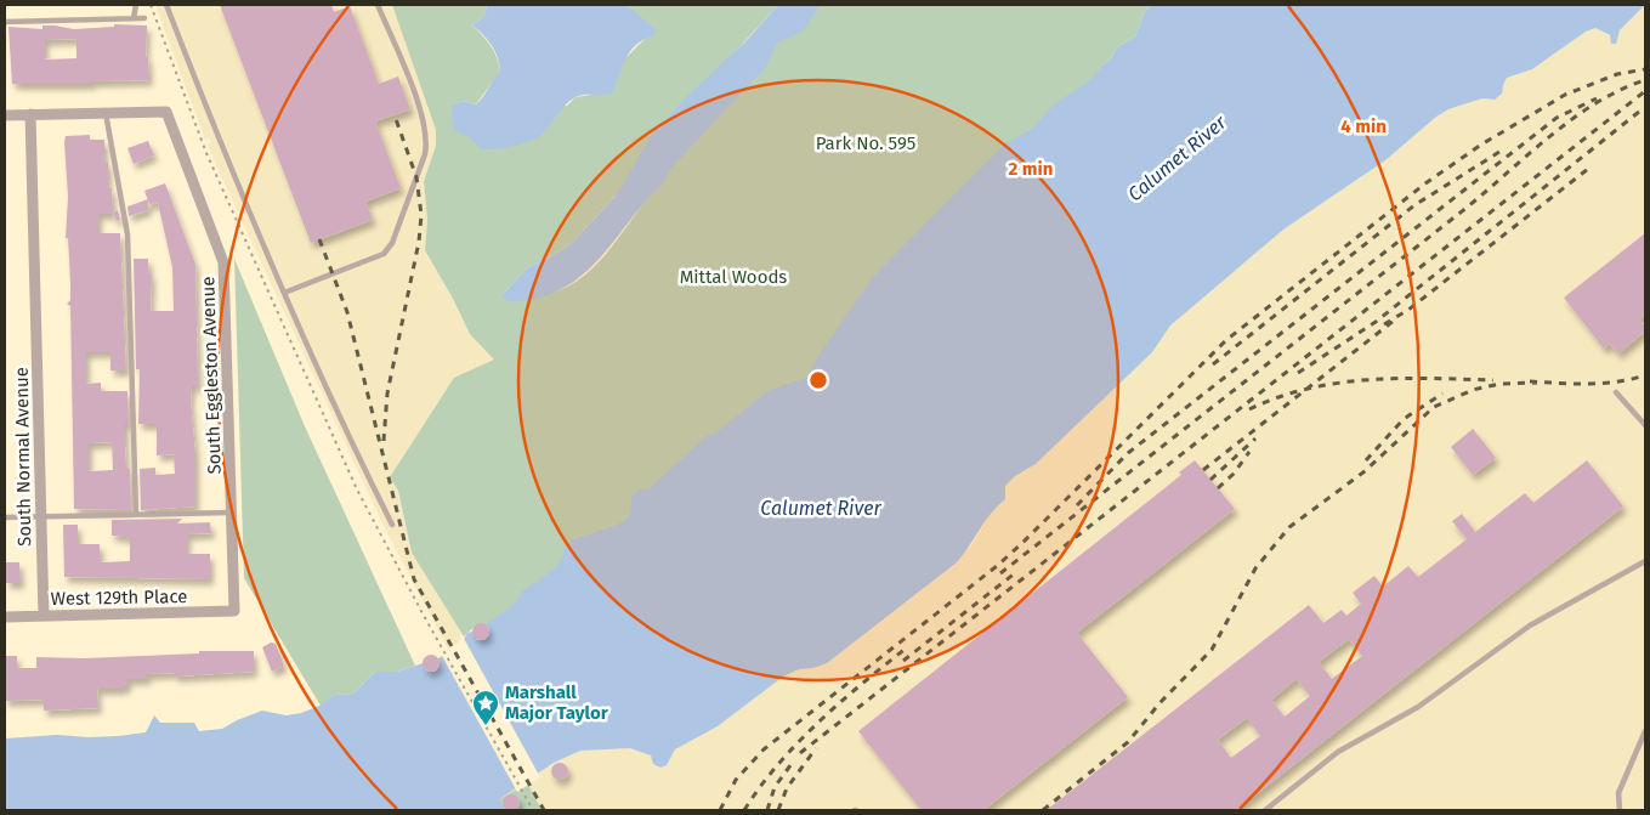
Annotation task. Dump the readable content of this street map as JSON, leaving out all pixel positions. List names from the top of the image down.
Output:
{
  "streets": {
    "street": ["South Eggleston Avenue", "South Normal Avenue", "West 129th Place"]
  },
  "crossings": [
    ["South Eggleston Avenue", "West 129th Place"],
    ["South Normal Avenue", "West 129th Place"]
  ],
  "water": ["Calumet River"],
  "parks": ["Park No. 595", "Mittal Woods"],
  "places": {
    "place": ["Marshall Major Taylor"]
  },
  "rings": ["4 min", "2 min"]
}
